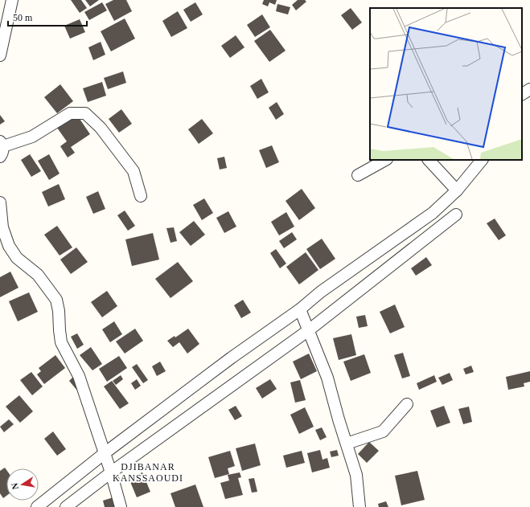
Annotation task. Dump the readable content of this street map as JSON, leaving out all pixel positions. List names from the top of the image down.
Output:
{
  "districts": ["DJIBANAR KANSSAOUDI"],
  "scale_bar": "50 m",
  "north": "left"
}
